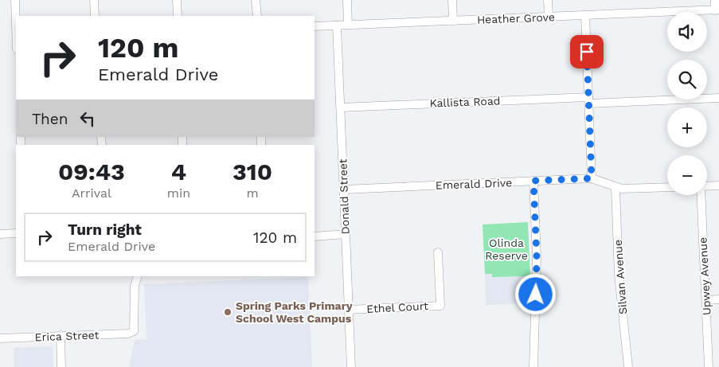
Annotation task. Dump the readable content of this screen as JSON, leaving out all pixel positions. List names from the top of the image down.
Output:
{
  "streets": {
    "street": [
      "Heather Grove",
      "Kallista Road",
      "Emerald Drive",
      "Donald Street",
      "Upwey Avenue",
      "Silvan Avenue",
      "Ethel Court",
      "Erica Street"
    ]
  },
  "crossings": [
    ["Heather Grove", "Donald Street"],
    ["Kallista Road", "Donald Street"],
    ["Emerald Drive", "Donald Street"],
    ["Emerald Drive", "Silvan Avenue"],
    ["Donald Street", "Ethel Court"]
  ],
  "parks": ["Olinda Reserve"],
  "places": ["Spring Parks Primary School West Campus"],
  "page": {
    "map_buttons": ["+", "−"],
    "turn": ["120 m", "Emerald Drive"],
    "then": "Then",
    "eta": [
      "09:43",
      "Arrival",
      "4",
      "min",
      "310",
      "m"
    ],
    "list": [
      {
        "name": "Turn right",
        "note": "Emerald Drive",
        "value": "120 m"
      }
    ]
  }
}
